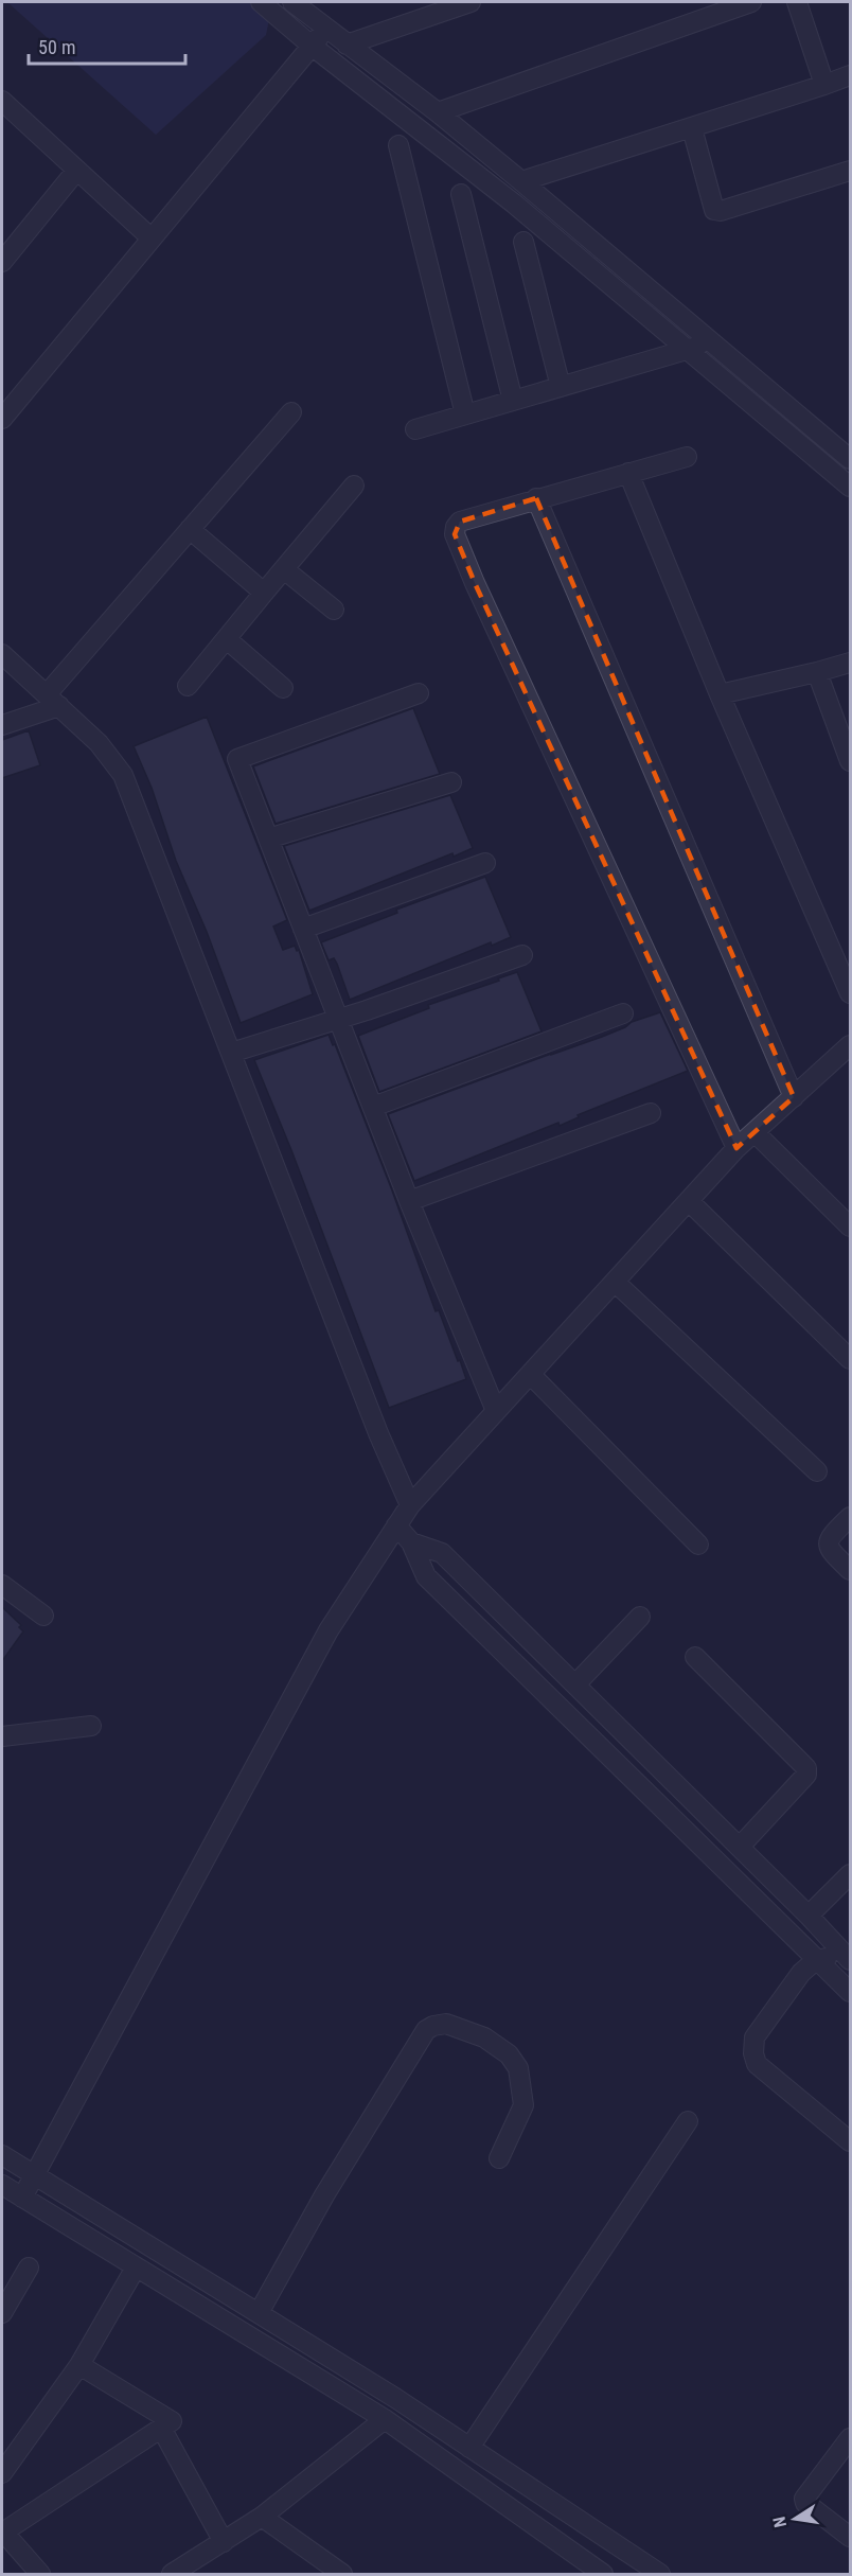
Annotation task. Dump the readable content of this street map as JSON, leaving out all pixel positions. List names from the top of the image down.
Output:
{
  "scale_bar": "50 m",
  "north": "left"
}
